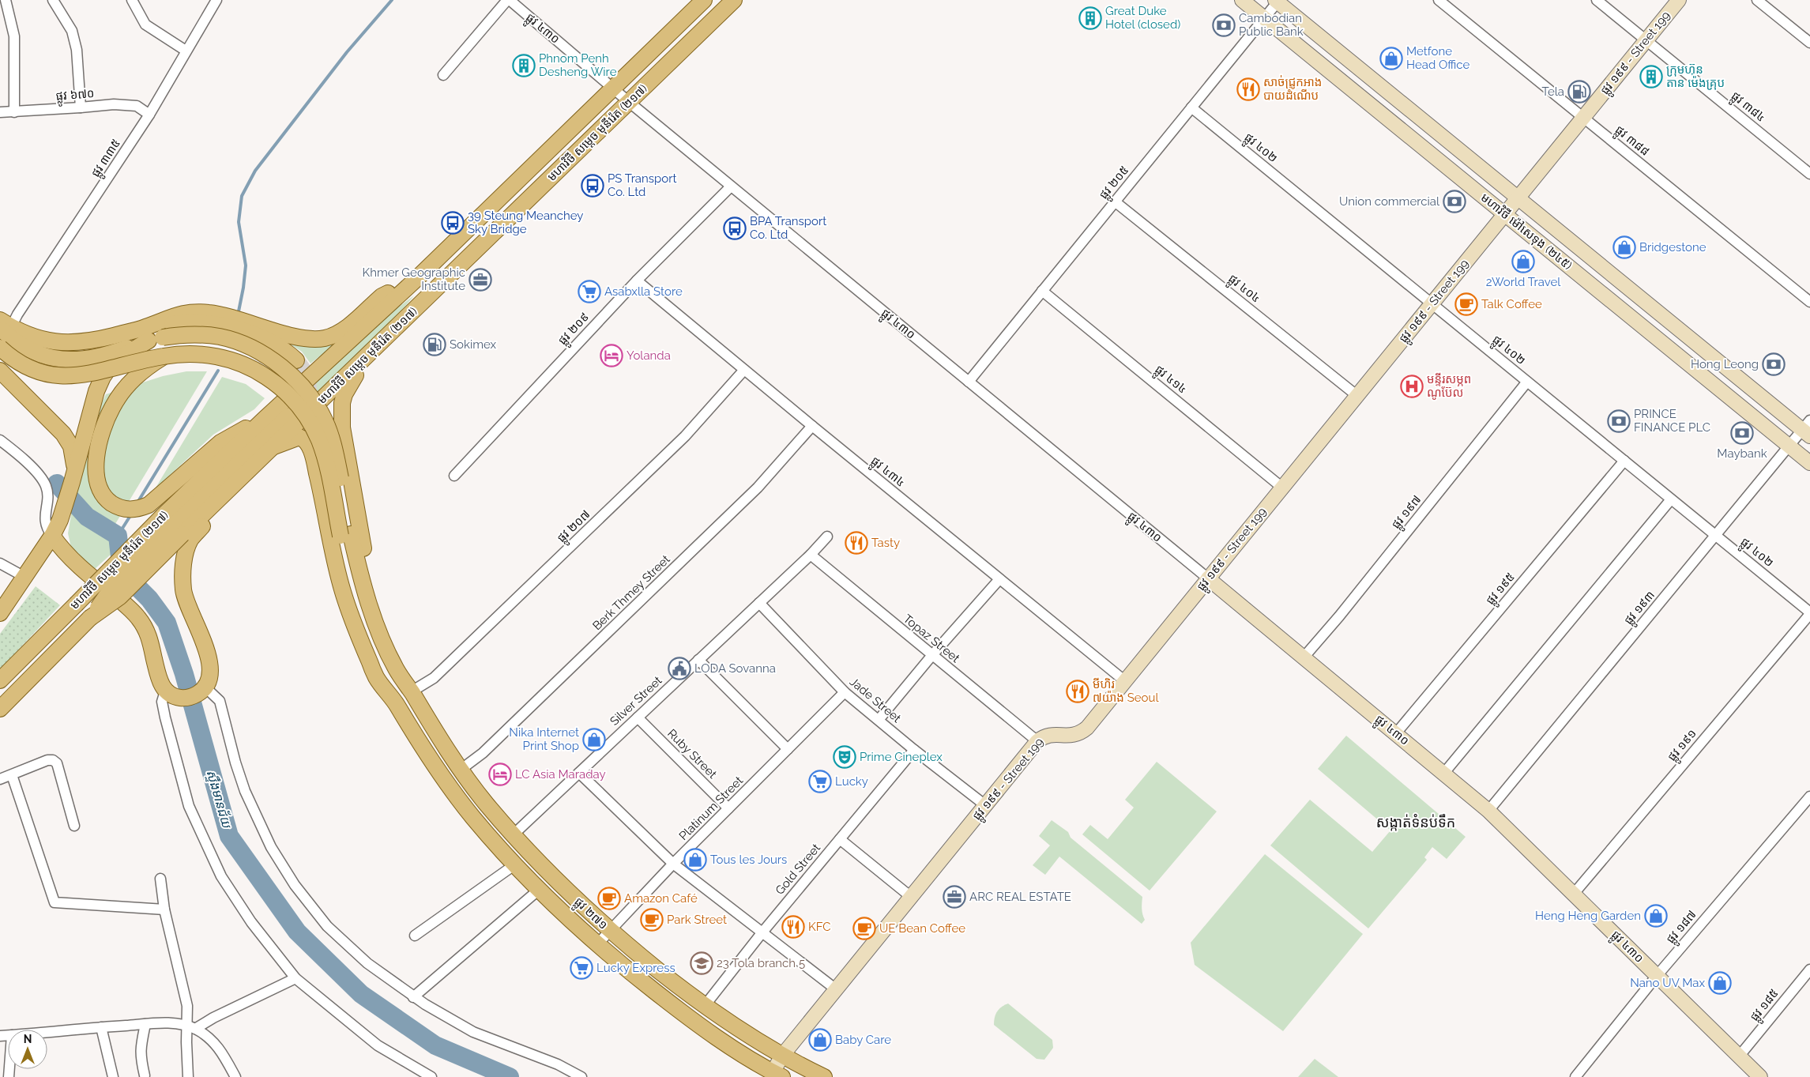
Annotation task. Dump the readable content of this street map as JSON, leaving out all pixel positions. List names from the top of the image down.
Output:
{
  "streets": {
    "main road": ["មហាវិថី សម្តេច មុនីរ៉េត (២១៧)", "ផ្លូវ ២៧១"],
    "street": [
      "ផ្លូវ ៤៣០",
      "ផ្លូវ ១៩៩ - Street 199",
      "ផ្លូវ ៦៧០",
      "ផ្លូវ ៣៨៤",
      "ផ្លូវ ៣៨៨",
      "ផ្លូវ ៤០២",
      "ផ្លូវ ៣៣៥",
      "ផ្លូវ ២០៥",
      "មហាវិថី ម៉ៅសេទុង (២៤៥)",
      "ផ្លូវ ៤០៤",
      "ផ្លូវ ២០៩",
      "ផ្លូវ ៤១៤",
      "ផ្លូវ ៤៣៤",
      "ផ្លូវ ១៩៧",
      "ផ្លូវ ២០៧",
      "ផ្លូវ ១៩៥",
      "Berk Thmey Street",
      "ផ្លូវ ១៩៣",
      "Topaz Street",
      "Jade Street",
      "Silver Street",
      "ផ្លូវ ១៩១",
      "Ruby Street",
      "Platinum Street",
      "Gold Street",
      "ផ្លូវ ១៨៧",
      "ផ្លូវ ១៨៥"
    ]
  },
  "crossings": [
    ["ផ្លូវ ៤៣០", "ផ្លូវ ១៩៩ - Street 199"],
    ["ផ្លូវ ៤៣០", "មហាវិថី សម្តេច មុនីរ៉េត (២១៧)"],
    ["ផ្លូវ ៤៣០", "ផ្លូវ ២០៥"],
    ["ផ្លូវ ៤៣០", "ផ្លូវ ២០៩"],
    ["ផ្លូវ ៤៣០", "ផ្លូវ ១៩៧"],
    ["ផ្លូវ ៤៣០", "ផ្លូវ ១៩៥"],
    ["ផ្លូវ ៤៣០", "ផ្លូវ ១៩៣"],
    ["ផ្លូវ ៤៣០", "ផ្លូវ ១៩១"],
    ["ផ្លូវ ៤៣០", "ផ្លូវ ១៨៧"],
    ["ផ្លូវ ៤៣០", "ផ្លូវ ១៨៥"],
    ["ផ្លូវ ១៩៩ - Street 199", "ផ្លូវ ៣៨៤"],
    ["ផ្លូវ ១៩៩ - Street 199", "ផ្លូវ ៣៨៨"],
    ["ផ្លូវ ១៩៩ - Street 199", "ផ្លូវ ៤០២"],
    ["ផ្លូវ ១៩៩ - Street 199", "មហាវិថី ម៉ៅសេទុង (២៤៥)"],
    ["ផ្លូវ ១៩៩ - Street 199", "ផ្លូវ ៤០៤"],
    ["ផ្លូវ ១៩៩ - Street 199", "ផ្លូវ ៤១៤"],
    ["ផ្លូវ ១៩៩ - Street 199", "ផ្លូវ ៤៣៤"],
    ["ផ្លូវ ១៩៩ - Street 199", "Topaz Street"],
    ["ផ្លូវ ១៩៩ - Street 199", "Jade Street"],
    ["ផ្លូវ ១៩៩ - Street 199", "ផ្លូវ ២៧១"],
    ["ផ្លូវ ៦៧០", "ផ្លូវ ៣៣៥"],
    ["ផ្លូវ ៤០២", "ផ្លូវ ២០៥"],
    ["ផ្លូវ ៤០២", "ផ្លូវ ១៩៧"],
    ["ផ្លូវ ៤០២", "ផ្លូវ ១៩៥"],
    ["ផ្លូវ ៤០២", "ផ្លូវ ១៩៣"],
    ["ផ្លូវ ៤០២", "ផ្លូវ ១៩១"],
    ["ផ្លូវ ២០៥", "មហាវិថី ម៉ៅសេទុង (២៤៥)"],
    ["ផ្លូវ ២០៥", "ផ្លូវ ៤០៤"],
    ["ផ្លូវ ២០៥", "ផ្លូវ ៤១៤"],
    ["មហាវិថី ម៉ៅសេទុង (២៤៥)", "ផ្លូវ ១៩៣"],
    ["ផ្លូវ ២០៩", "ផ្លូវ ៤៣៤"],
    ["ផ្លូវ ៤៣៤", "ផ្លូវ ២០៧"],
    ["ផ្លូវ ៤៣៤", "Berk Thmey Street"],
    ["ផ្លូវ ២០៧", "ផ្លូវ ២៧១"],
    ["Berk Thmey Street", "ផ្លូវ ២៧១"],
    ["Topaz Street", "Silver Street"],
    ["Jade Street", "Silver Street"],
    ["Jade Street", "Platinum Street"],
    ["Jade Street", "Gold Street"],
    ["Silver Street", "Ruby Street"],
    ["Silver Street", "ផ្លូវ ២៧១"],
    ["Ruby Street", "Platinum Street"],
    ["Platinum Street", "ផ្លូវ ២៧១"],
    ["Gold Street", "ផ្លូវ ២៧១"]
  ],
  "districts": ["សង្កាត់ទំនប់ទឹក"],
  "water": ["ស្ទឹងមានជ័យ"],
  "places": {
    "building": ["Great Duke Hotel (closed)", "Phnom Penh Desheng Wire", "ក្រុមហ៊ុន តាន ម៉េងគ្រុប"],
    "bank": [
      "Cambodian Public Bank",
      "Union commercial",
      "Hong Leong",
      "PRINCE FINANCE PLC",
      "Maybank"
    ],
    "shop": [
      "Metfone Head Office",
      "Bridgestone",
      "2World Travel",
      "Nika Internet Print Shop",
      "Tous les Jours",
      "Heng Heng Garden",
      "Nano UV Max",
      "Baby Care"
    ],
    "restaurant": [
      "សាច់ជ្រូកអាង បាយដំណើប",
      "Tasty",
      "មីហិរ ៧យ៉ាង Seoul",
      "KFC"
    ],
    "fuel station": ["Tela", "Sokimex"],
    "bus stop": ["PS Transport Co. Ltd", "39 Steung Meanchey Sky Bridge", "BPA Transport Co. Ltd"],
    "office": ["Khmer Geographic Institute", "ARC REAL ESTATE"],
    "supermarket": ["Asabxlla Store", "Lucky", "Lucky Express"],
    "cafe": [
      "Talk Coffee",
      "Amazon Café",
      "Park Street",
      "UE Bean Coffee"
    ],
    "hotel": ["Yolanda", "LC Asia Maraday"],
    "hospital": ["មន្ទីរសម្ភព ណូប៊ែល"],
    "public building": ["LODA Sovanna"],
    "theatre": ["Prime Cineplex"],
    "school or university": ["23 Tola branch 5"]
  },
  "north": "top"
}
